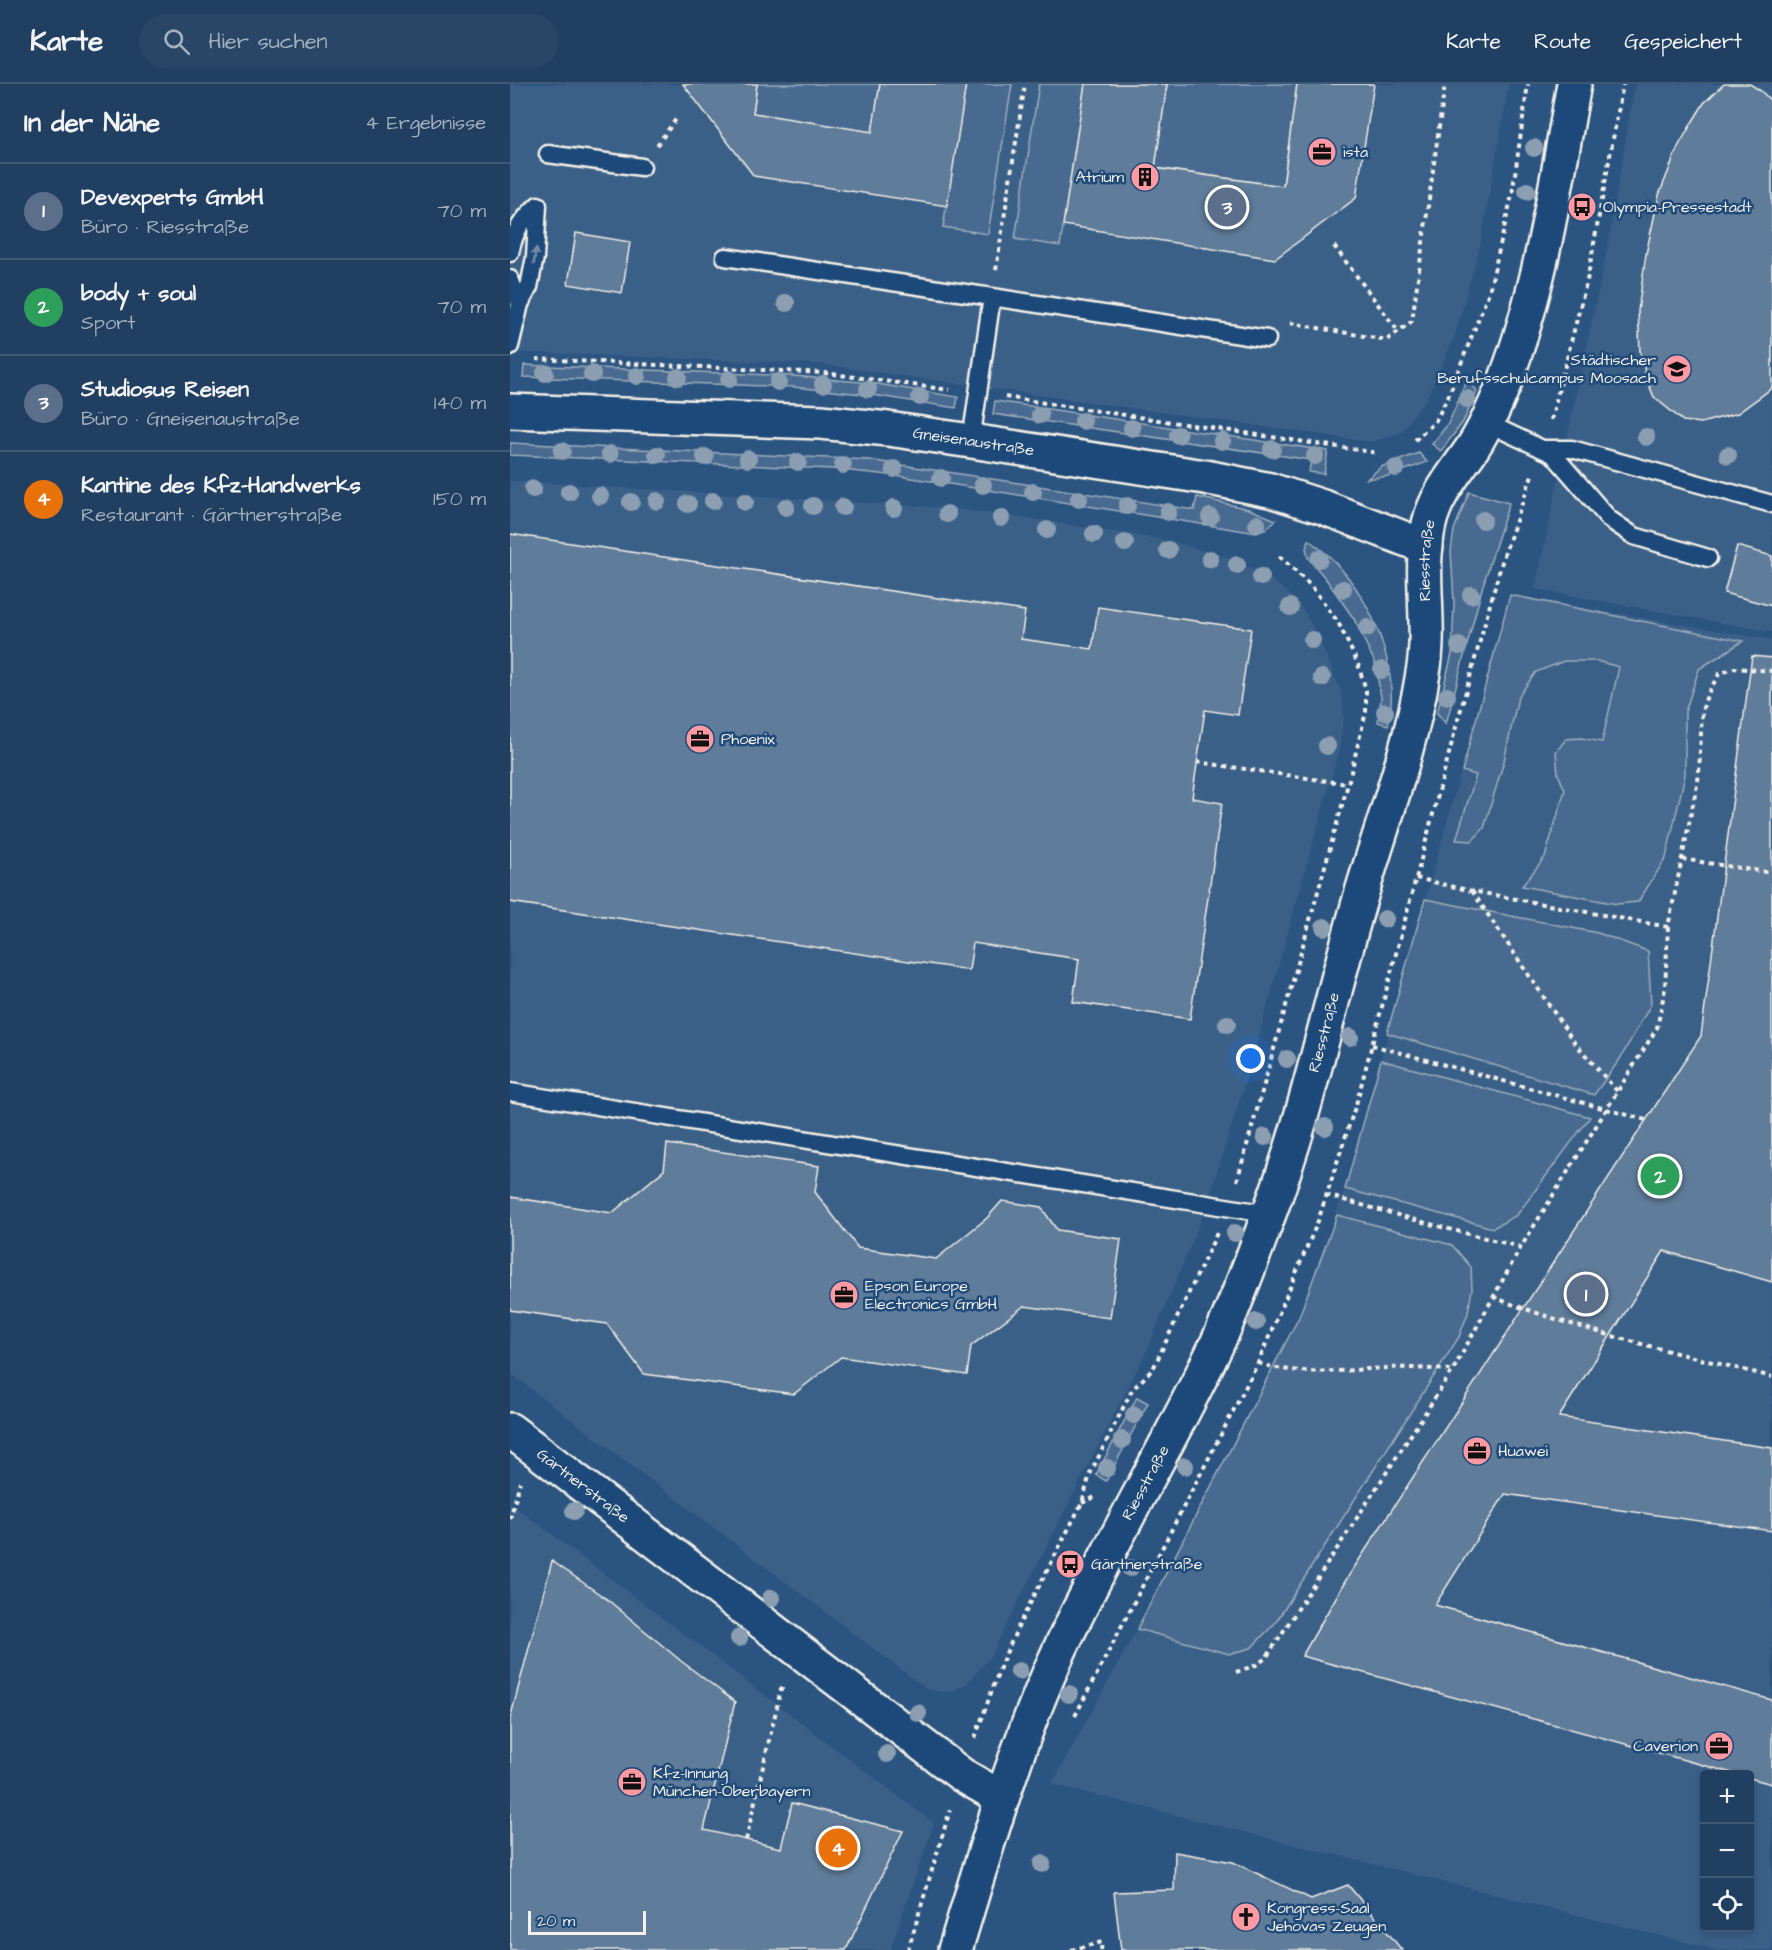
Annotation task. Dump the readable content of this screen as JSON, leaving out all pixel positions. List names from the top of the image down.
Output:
{
  "streets": {
    "street": ["Gneisenaustraße", "Riesstraße", "Gärtnerstraße"]
  },
  "crossings": [
    ["Gneisenaustraße", "Riesstraße"],
    ["Riesstraße", "Gärtnerstraße"]
  ],
  "places": {
    "office": [
      "ista",
      "Phoenix",
      "Epson Europe Electronics GmbH",
      "Huawei",
      "Caverion",
      "Kfz-Innung München-Oberbayern"
    ],
    "building": ["Atrium"],
    "bus stop": ["Olympia-Pressestadt", "Gärtnerstraße"],
    "school or university": ["Städtischer Berufsschulcampus Moosach"],
    "church": ["Kongress-Saal Jehovas Zeugen"]
  },
  "scale_bar": "20 m",
  "page": {
    "header": "Karte",
    "search": "Hier suchen",
    "nav": ["Karte", "Route", "Gespeichert"],
    "heading": ["In der Nähe", "4 Ergebnisse"],
    "list": [
      {
        "mark": "1",
        "name": "Devexperts GmbH",
        "note": "Büro · Riesstraße",
        "value": "70 m"
      },
      {
        "mark": "2",
        "name": "body + soul",
        "note": "Sport",
        "value": "70 m"
      },
      {
        "mark": "3",
        "name": "Studiosus Reisen",
        "note": "Büro · Gneisenaustraße",
        "value": "140 m"
      },
      {
        "mark": "4",
        "name": "Kantine des Kfz-Handwerks",
        "note": "Restaurant · Gärtnerstraße",
        "value": "150 m"
      }
    ],
    "pins": [
      "3",
      "2",
      "1",
      "4"
    ],
    "map_buttons": ["+", "−"],
    "scale": "20 m"
  }
}
